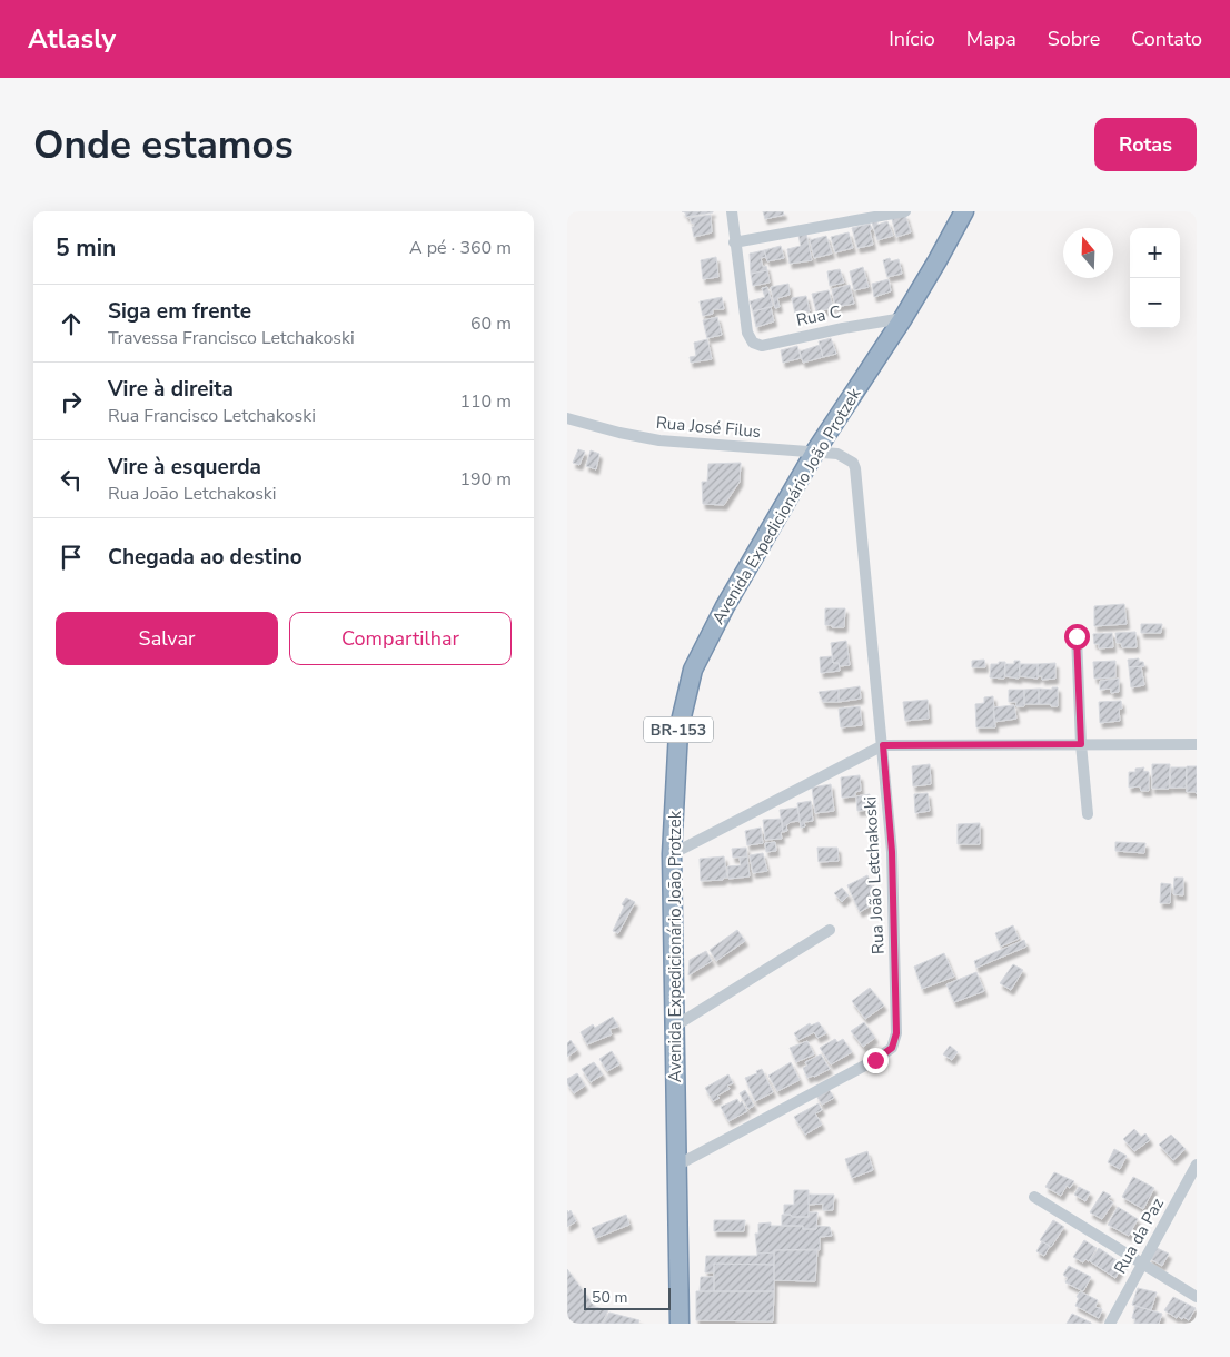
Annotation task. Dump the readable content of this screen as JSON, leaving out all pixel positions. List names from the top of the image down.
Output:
{
  "streets": {
    "highway": ["Avenida Expedicionário João Protzek", "BR-153"],
    "street": [
      "Rua C",
      "Rua José Filus",
      "Rua João Letchakoski",
      "Rua da Paz"
    ]
  },
  "crossings": [
    ["Rua C", "Avenida Expedicionário João Protzek"],
    ["Rua José Filus", "Avenida Expedicionário João Protzek"],
    ["Rua José Filus", "Rua João Letchakoski"],
    ["Avenida Expedicionário João Protzek", "Rua João Letchakoski"]
  ],
  "scale_bar": "50 m",
  "north": "top",
  "page": {
    "header": "Atlasly",
    "nav": [
      "Início",
      "Mapa",
      "Sobre",
      "Contato"
    ],
    "buttons": [
      "Rotas",
      ["Salvar", "Compartilhar"]
    ],
    "title": "Onde estamos",
    "heading": ["5 min", "A pé · 360 m"],
    "map_buttons": ["+", "−"],
    "list": [
      ["Siga em frente", "Travessa Francisco Letchakoski", "60 m"],
      ["Vire à direita", "Rua Francisco Letchakoski", "110 m"],
      ["Vire à esquerda", "Rua João Letchakoski", "190 m"],
      "Chegada ao destino"
    ],
    "scale": "50 m"
  }
}
